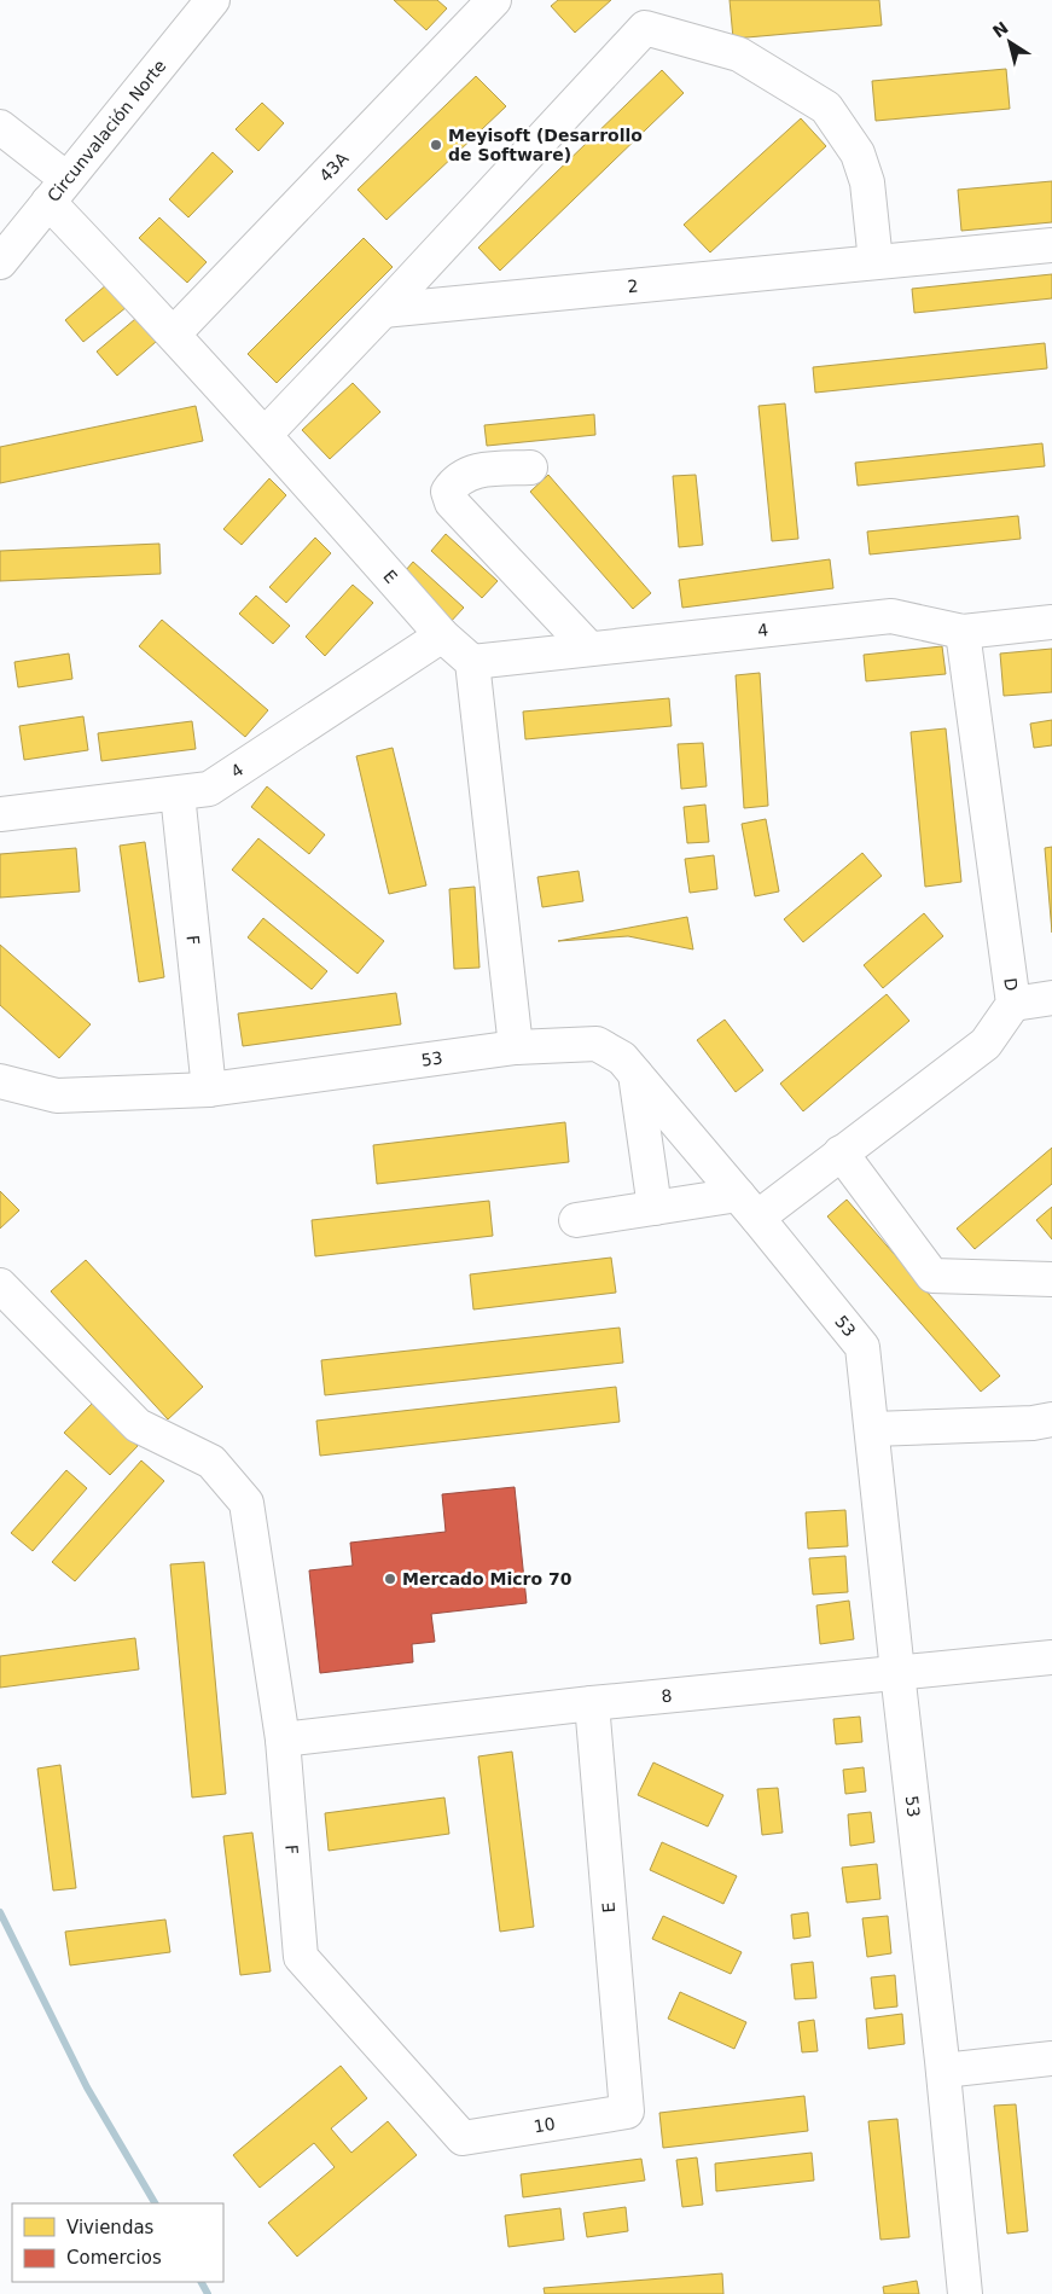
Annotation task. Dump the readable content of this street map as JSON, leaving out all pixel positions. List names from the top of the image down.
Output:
{
  "streets": {
    "street": [
      "Circunvalación Norte",
      "43A",
      "2",
      "E",
      "4",
      "F",
      "D",
      "53",
      "8",
      "10"
    ]
  },
  "crossings": [
    ["Circunvalación Norte", "E"],
    ["43A", "E"],
    ["E", "4"],
    ["E", "8"],
    ["E", "10"],
    ["4", "F"],
    ["4", "D"],
    ["F", "53"],
    ["F", "8"],
    ["F", "10"],
    ["D", "53"],
    ["53", "8"]
  ],
  "places": ["Meyisoft (Desarrollo de Software)", "Mercado Micro 70"],
  "legend": ["Viviendas", "Comercios"],
  "north": "top left"
}
